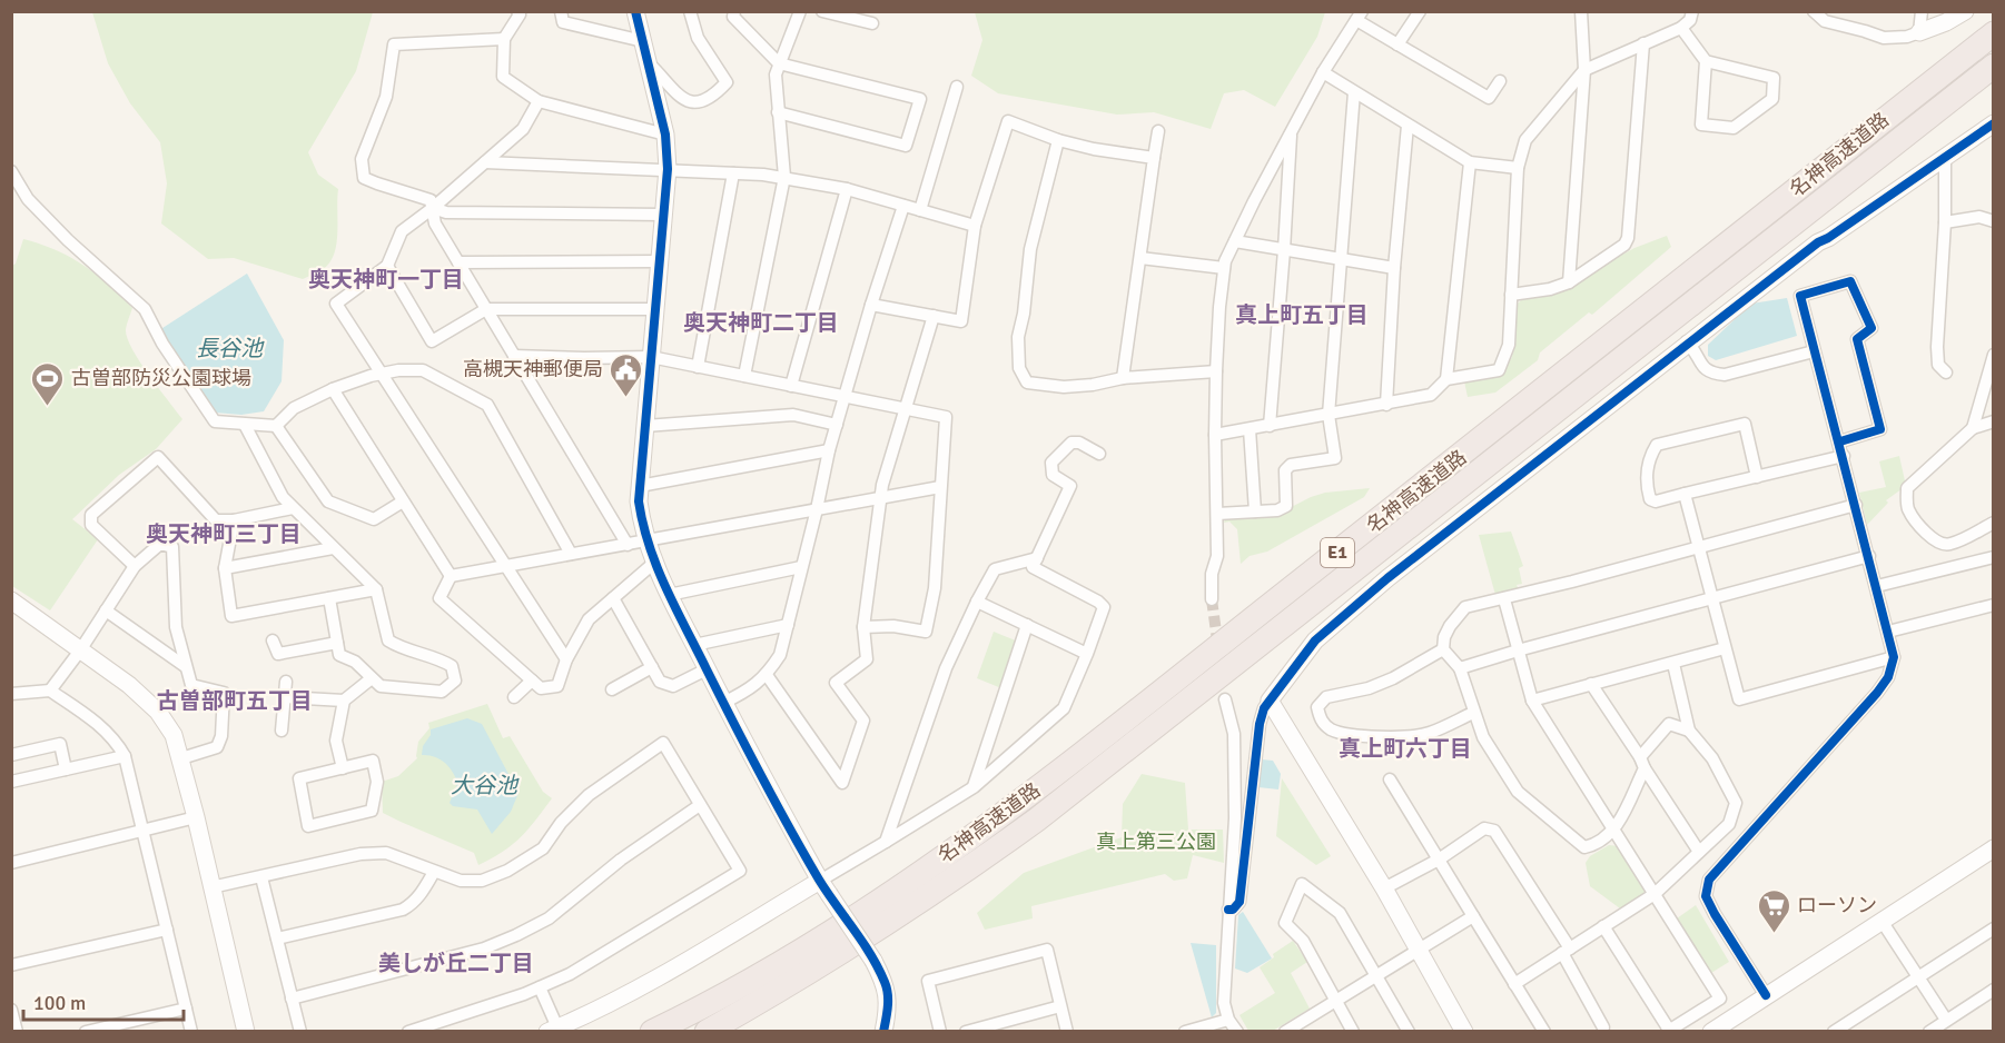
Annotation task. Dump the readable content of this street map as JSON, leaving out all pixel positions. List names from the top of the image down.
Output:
{
  "streets": {
    "highway": ["名神高速道路", "E1"]
  },
  "districts": [
    "奥天神町一丁目",
    "真上町五丁目",
    "奥天神町二丁目",
    "奥天神町三丁目",
    "古曽部町五丁目",
    "真上町六丁目",
    "美しが丘二丁目"
  ],
  "water": ["長谷池", "大谷池"],
  "parks": ["真上第三公園"],
  "places": {
    "public building": ["高槻天神郵便局"],
    "sports": ["古曽部防災公園球場"],
    "supermarket": ["ローソン"]
  },
  "scale_bar": "100 m"
}
